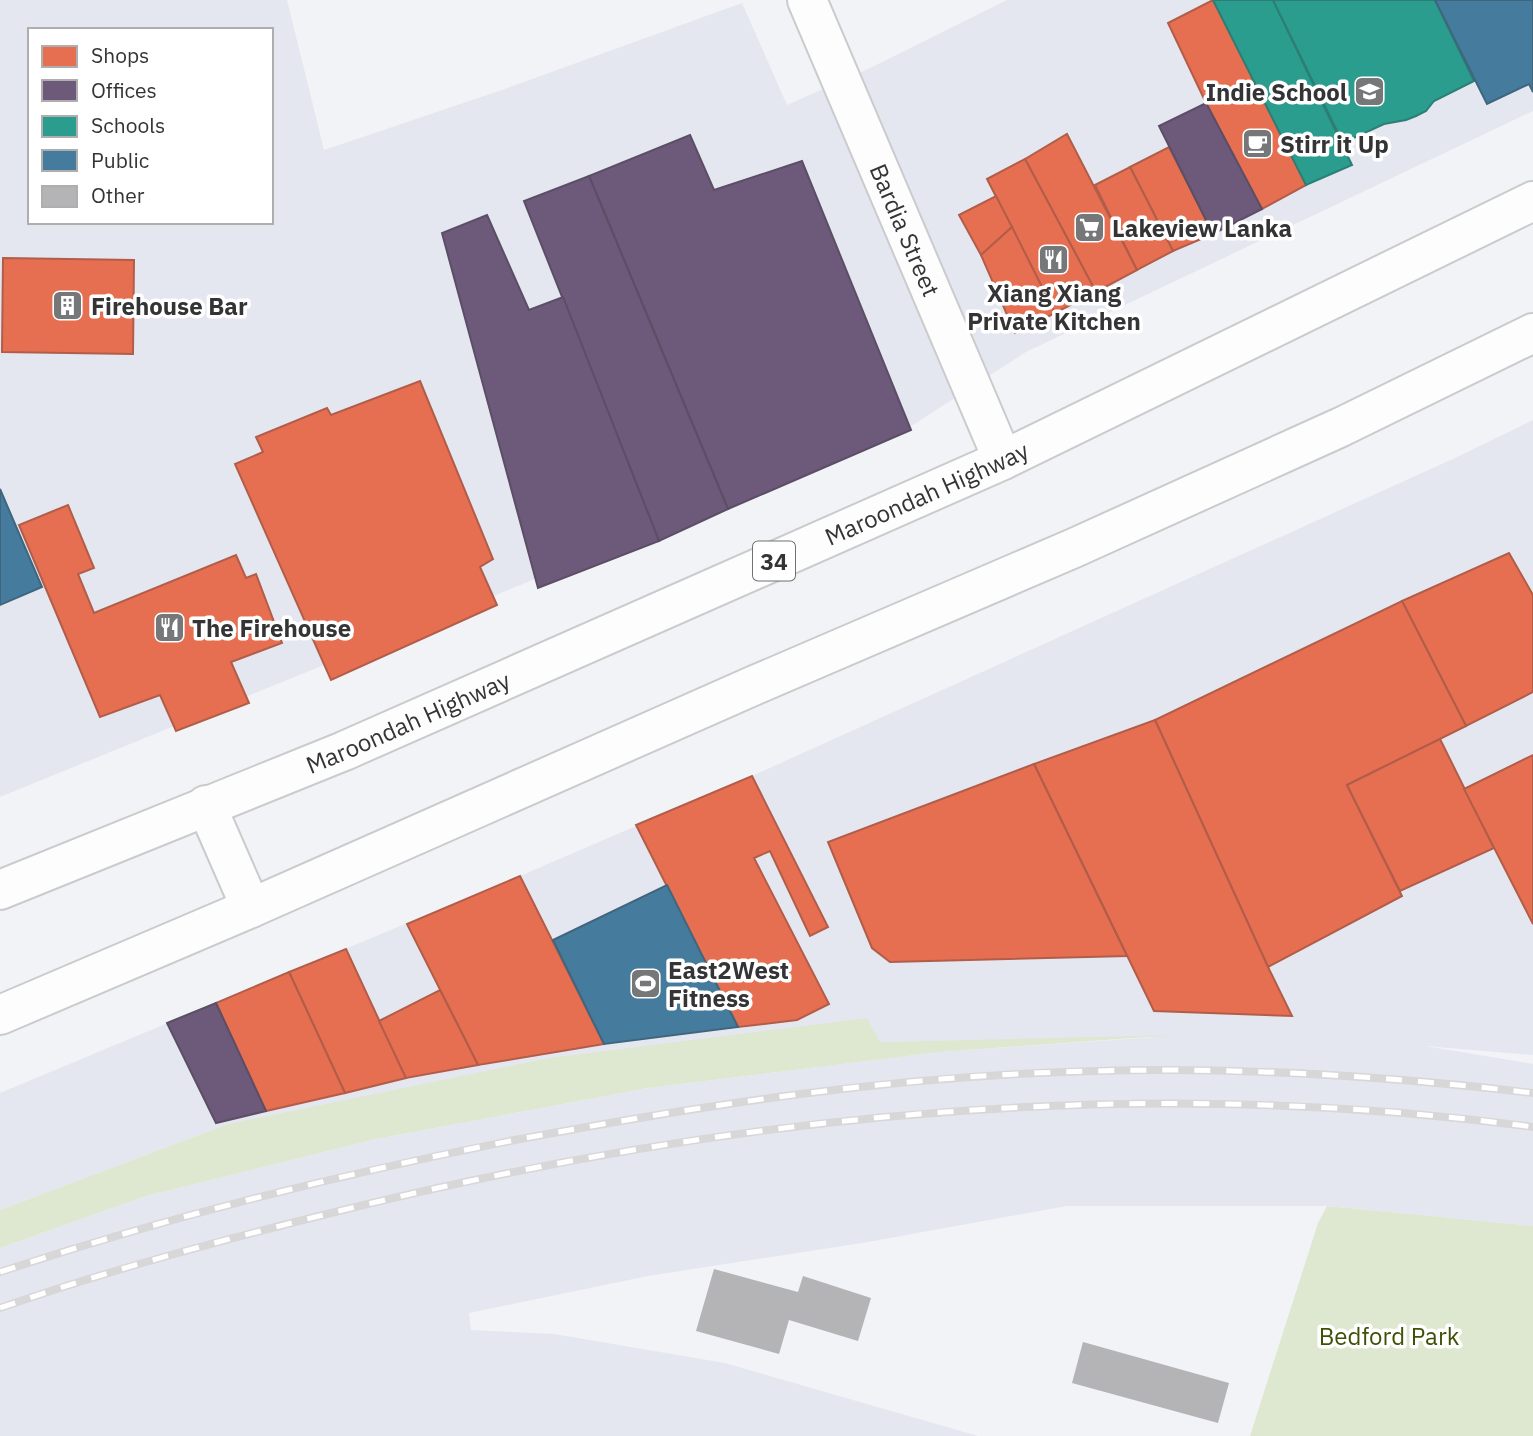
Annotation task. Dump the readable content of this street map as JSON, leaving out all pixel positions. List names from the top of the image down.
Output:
{
  "streets": {
    "main road": ["Bardia Street", "Maroondah Highway", "34"]
  },
  "crossings": [
    ["Bardia Street", "Maroondah Highway"]
  ],
  "parks": ["Bedford Park"],
  "places": {
    "school or university": ["Indie School"],
    "cafe": ["Stirr it Up"],
    "supermarket": ["Lakeview Lanka"],
    "restaurant": ["Xiang Xiang Private Kitchen", "The Firehouse"],
    "building": ["Firehouse Bar"],
    "sports": ["East2West Fitness"]
  },
  "legend": [
    "Shops",
    "Offices",
    "Schools",
    "Public",
    "Other"
  ]
}
